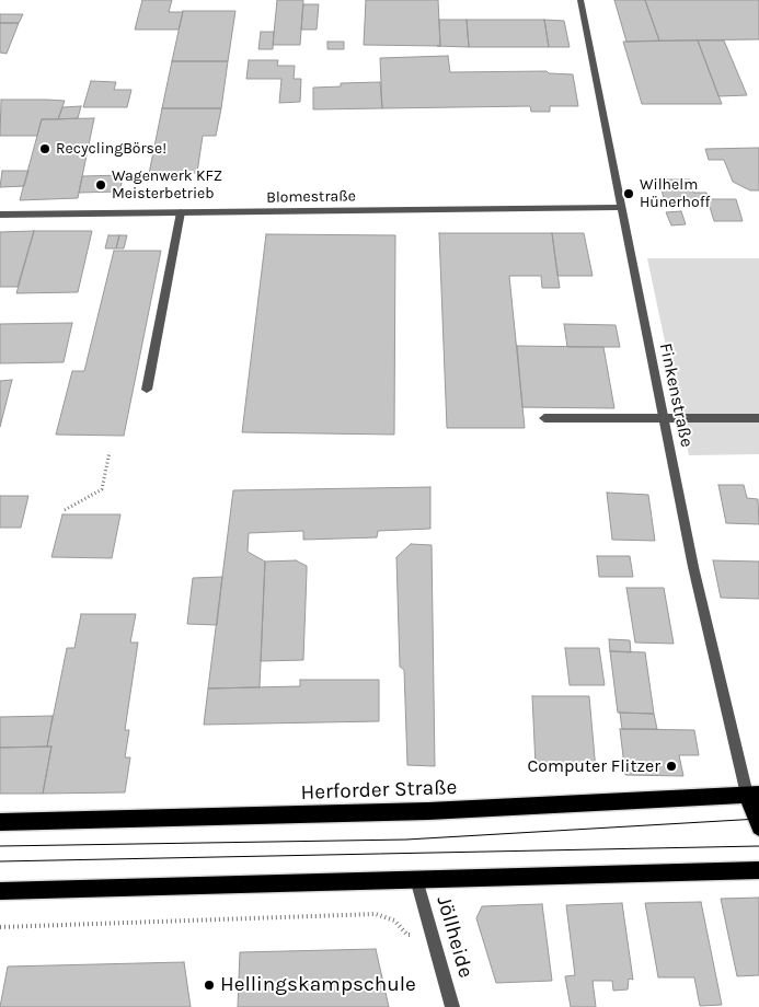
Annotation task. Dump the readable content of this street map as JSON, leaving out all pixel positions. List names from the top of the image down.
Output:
{
  "streets": {
    "main road": ["Herforder Straße"],
    "street": ["Blomestraße", "Finkenstraße", "Jöllheide"]
  },
  "crossings": [
    ["Blomestraße", "Finkenstraße"],
    ["Finkenstraße", "Herforder Straße"]
  ],
  "places": [
    "RecyclingBörse!",
    "Wagenwerk KFZ Meisterbetrieb",
    "Wilhelm Hünerhoff",
    "Computer Flitzer",
    "Hellingskampschule"
  ]
}
